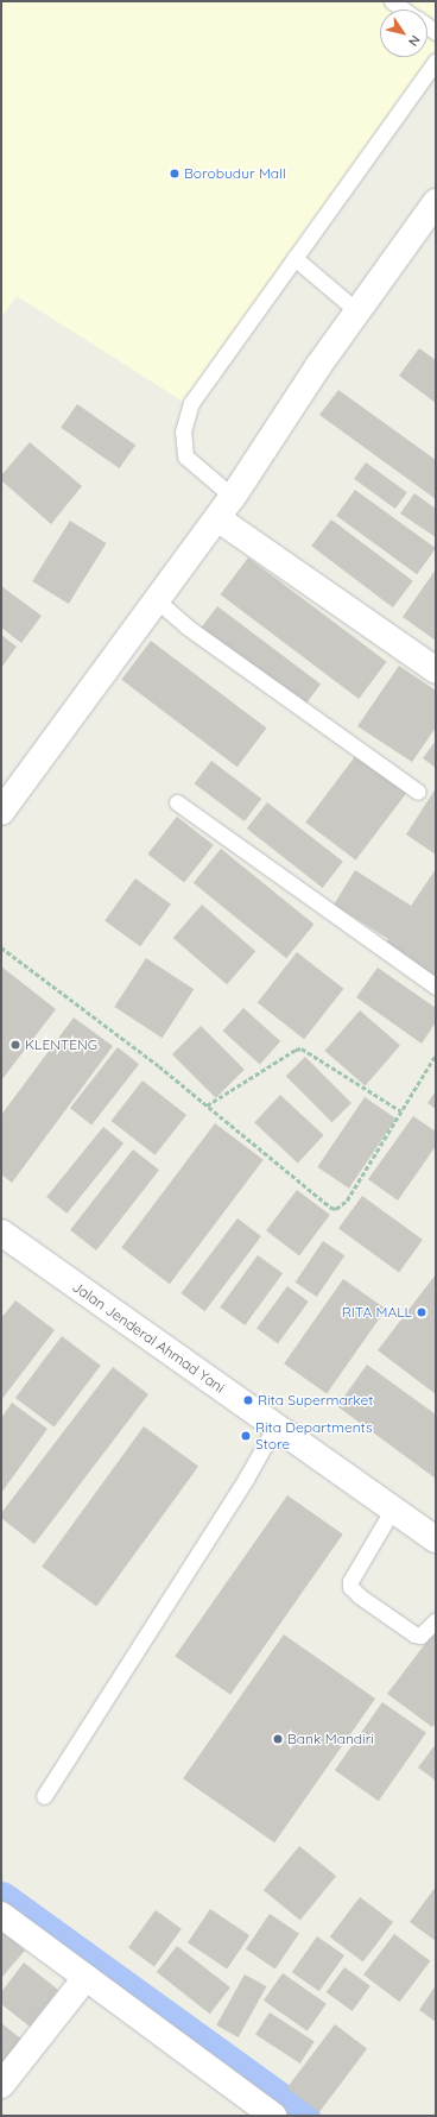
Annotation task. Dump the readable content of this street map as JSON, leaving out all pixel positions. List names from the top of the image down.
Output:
{
  "streets": {
    "street": ["Jalan Jenderal Ahmad Yani"]
  },
  "places": [
    "Borobudur Mall",
    "KLENTENG",
    "RITA MALL",
    "Rita Supermarket",
    "Rita Departments Store",
    "Bank Mandiri"
  ],
  "north": "bottom right"
}
